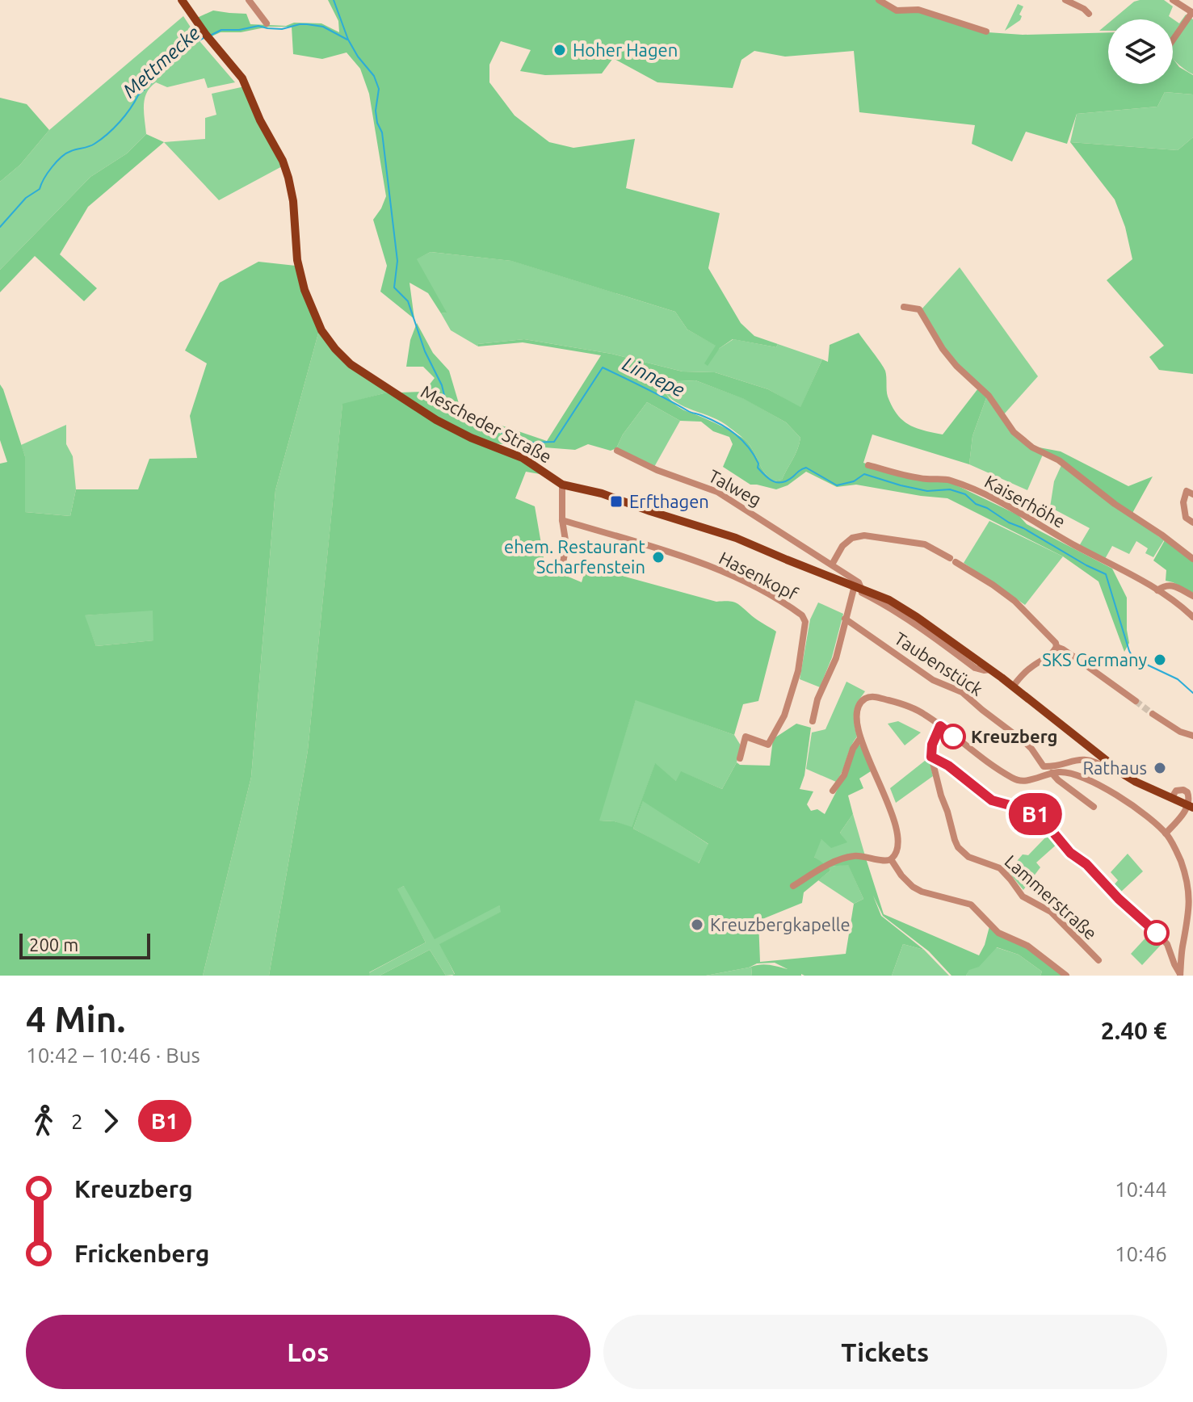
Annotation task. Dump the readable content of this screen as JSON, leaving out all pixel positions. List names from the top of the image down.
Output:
{
  "streets": {
    "main road": ["Mescheder Straße"],
    "street": [
      "Talweg",
      "Kaiserhöhe",
      "Hasenkopf",
      "Taubenstück",
      "Lammerstraße"
    ]
  },
  "crossings": [
    ["Mescheder Straße", "Talweg"],
    ["Mescheder Straße", "Taubenstück"]
  ],
  "water": ["Mettmecke", "Linnepe"],
  "places": {
    "other": [
      "Hoher Hagen",
      "ehem. Restaurant Scharfenstein",
      "SKS Germany",
      "Kreuzberg",
      "Rathaus",
      "Kreuzbergkapelle"
    ],
    "transit": ["Erfthagen"]
  },
  "lines": ["bus line B1"],
  "scale_bar": "200 m",
  "page": {
    "on_map": "B1",
    "scale": "200 m",
    "heading": ["4 Min.", "10:42 – 10:46 · Bus", "2.40 €"],
    "legs": ["2", "B1"],
    "list": [
      {
        "name": "Kreuzberg",
        "value": "10:44"
      },
      {
        "name": "Frickenberg",
        "value": "10:46"
      }
    ],
    "buttons": ["Los", "Tickets"]
  }
}
